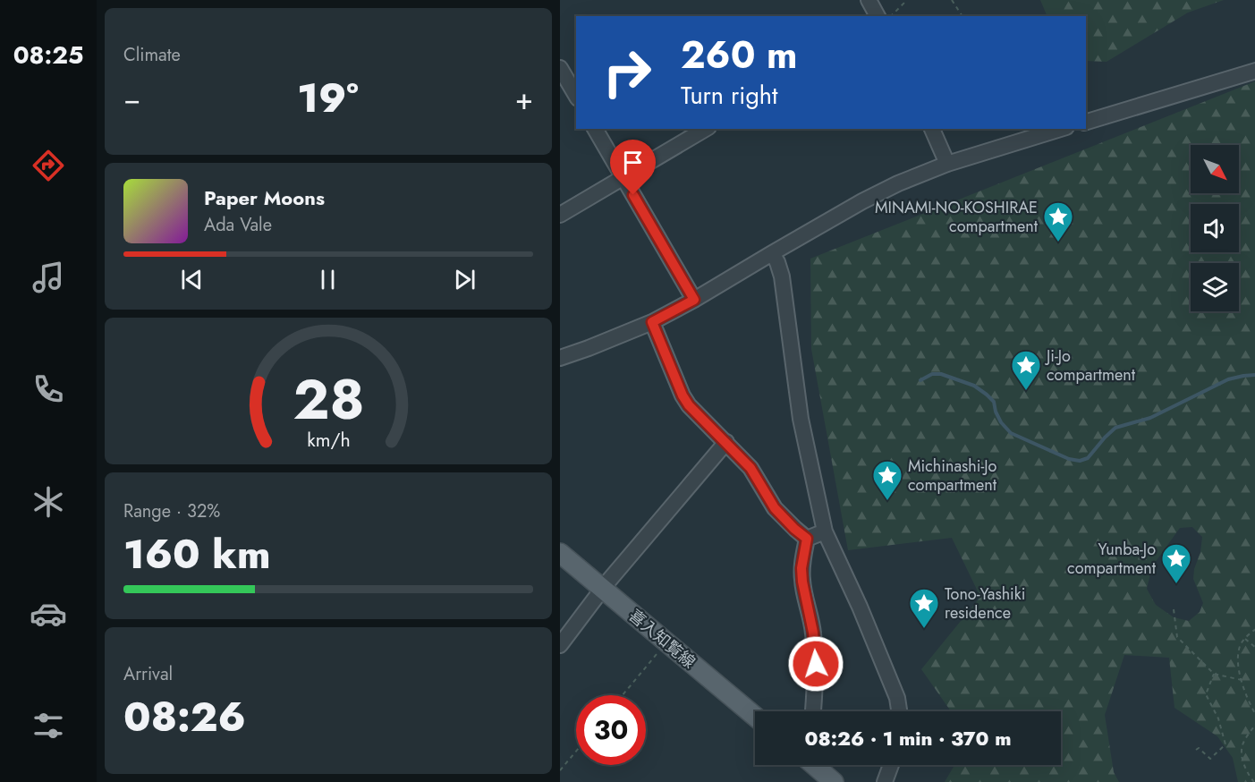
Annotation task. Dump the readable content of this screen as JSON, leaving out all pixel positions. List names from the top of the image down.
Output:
{
  "streets": {
    "main road": ["喜入知覧線"]
  },
  "places": {
    "place": [
      "MINAMI-NO-KOSHIRAE compartment",
      "Ji-Jo compartment",
      "Michinashi-Jo compartment",
      "Yunba-Jo compartment",
      "Tono-Yashiki residence"
    ]
  },
  "north": "bottom right",
  "page": {
    "tabs": "08:25",
    "tile": [
      "Climate",
      ["Range · 32%", "160 km"],
      ["Arrival", "08:26"]
    ],
    "turn": ["260 m", "Turn right"],
    "heat": ["−", "19°", "+"],
    "song": ["Paper Moons", "Ada Vale"],
    "limit": "30",
    "trip": "08:26 · 1 min · 370 m",
    "gauge": ["28", "km/h"]
  }
}
